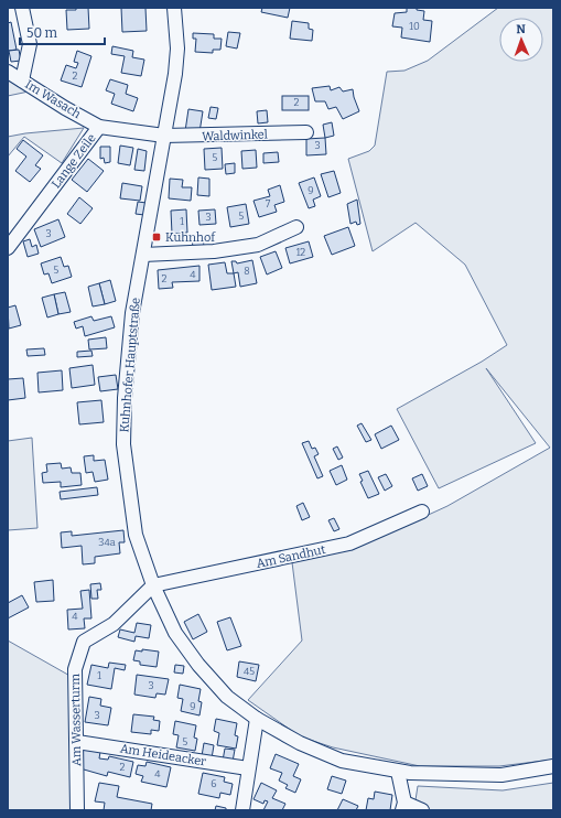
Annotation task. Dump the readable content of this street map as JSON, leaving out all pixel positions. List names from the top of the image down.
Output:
{
  "streets": {
    "street": [
      "Im Wasach",
      "Waldwinkel",
      "Lange Zeile",
      "Kuhnhofer Hauptstraße",
      "Am Sandhut",
      "Am Wasserturm",
      "Am Heideacker"
    ]
  },
  "crossings": [
    ["Im Wasach", "Lange Zeile"],
    ["Waldwinkel", "Lange Zeile"],
    ["Waldwinkel", "Kuhnhofer Hauptstraße"],
    ["Lange Zeile", "Kuhnhofer Hauptstraße"],
    ["Kuhnhofer Hauptstraße", "Am Sandhut"],
    ["Kuhnhofer Hauptstraße", "Am Wasserturm"],
    ["Am Sandhut", "Am Wasserturm"],
    ["Am Wasserturm", "Am Heideacker"]
  ],
  "places": {
    "transit": ["Kuhnhof"]
  },
  "house_numbers": [
    "10",
    "2",
    "2",
    "3",
    "5",
    "9",
    "7",
    "5",
    "3",
    "1",
    "3",
    "12",
    "5",
    "8",
    "4",
    "2",
    "34a",
    "4",
    "45",
    "1",
    "3",
    "9",
    "3",
    "5",
    "2",
    "4",
    "6"
  ],
  "scale_bar": "50 m",
  "north": "top"
}
